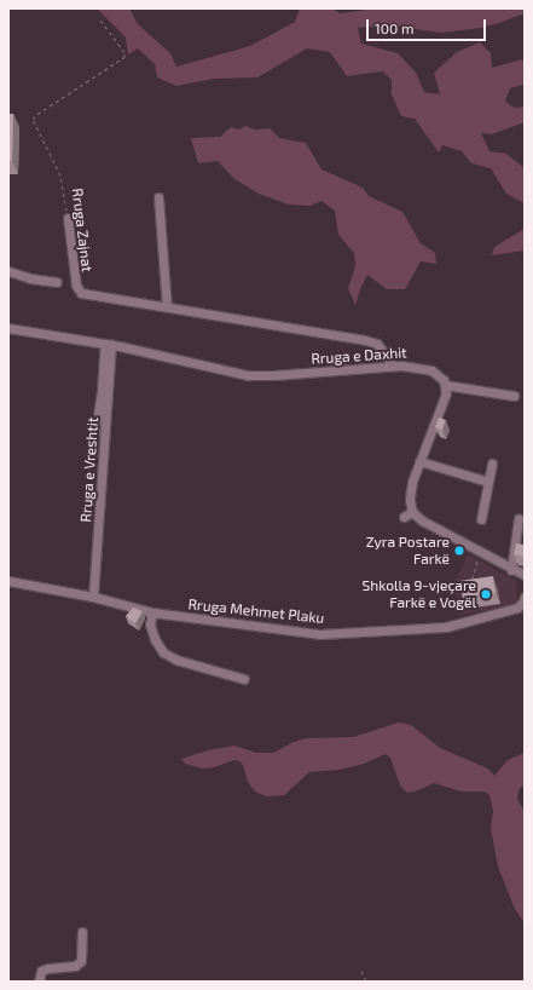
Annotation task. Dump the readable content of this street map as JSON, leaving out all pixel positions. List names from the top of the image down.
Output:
{
  "streets": {
    "street": [
      "Rruga Zajnat",
      "Rruga e Daxhit",
      "Rruga e Vreshtit",
      "Rruga Mehmet Plaku"
    ]
  },
  "crossings": [
    ["Rruga Zajnat", "Rruga e Daxhit"],
    ["Rruga e Daxhit", "Rruga e Vreshtit"],
    ["Rruga e Vreshtit", "Rruga Mehmet Plaku"]
  ],
  "places": ["Zyra Postare Farkë", "Shkolla 9-vjeçare Farkë e Vogël"],
  "scale_bar": "100 m"
}
